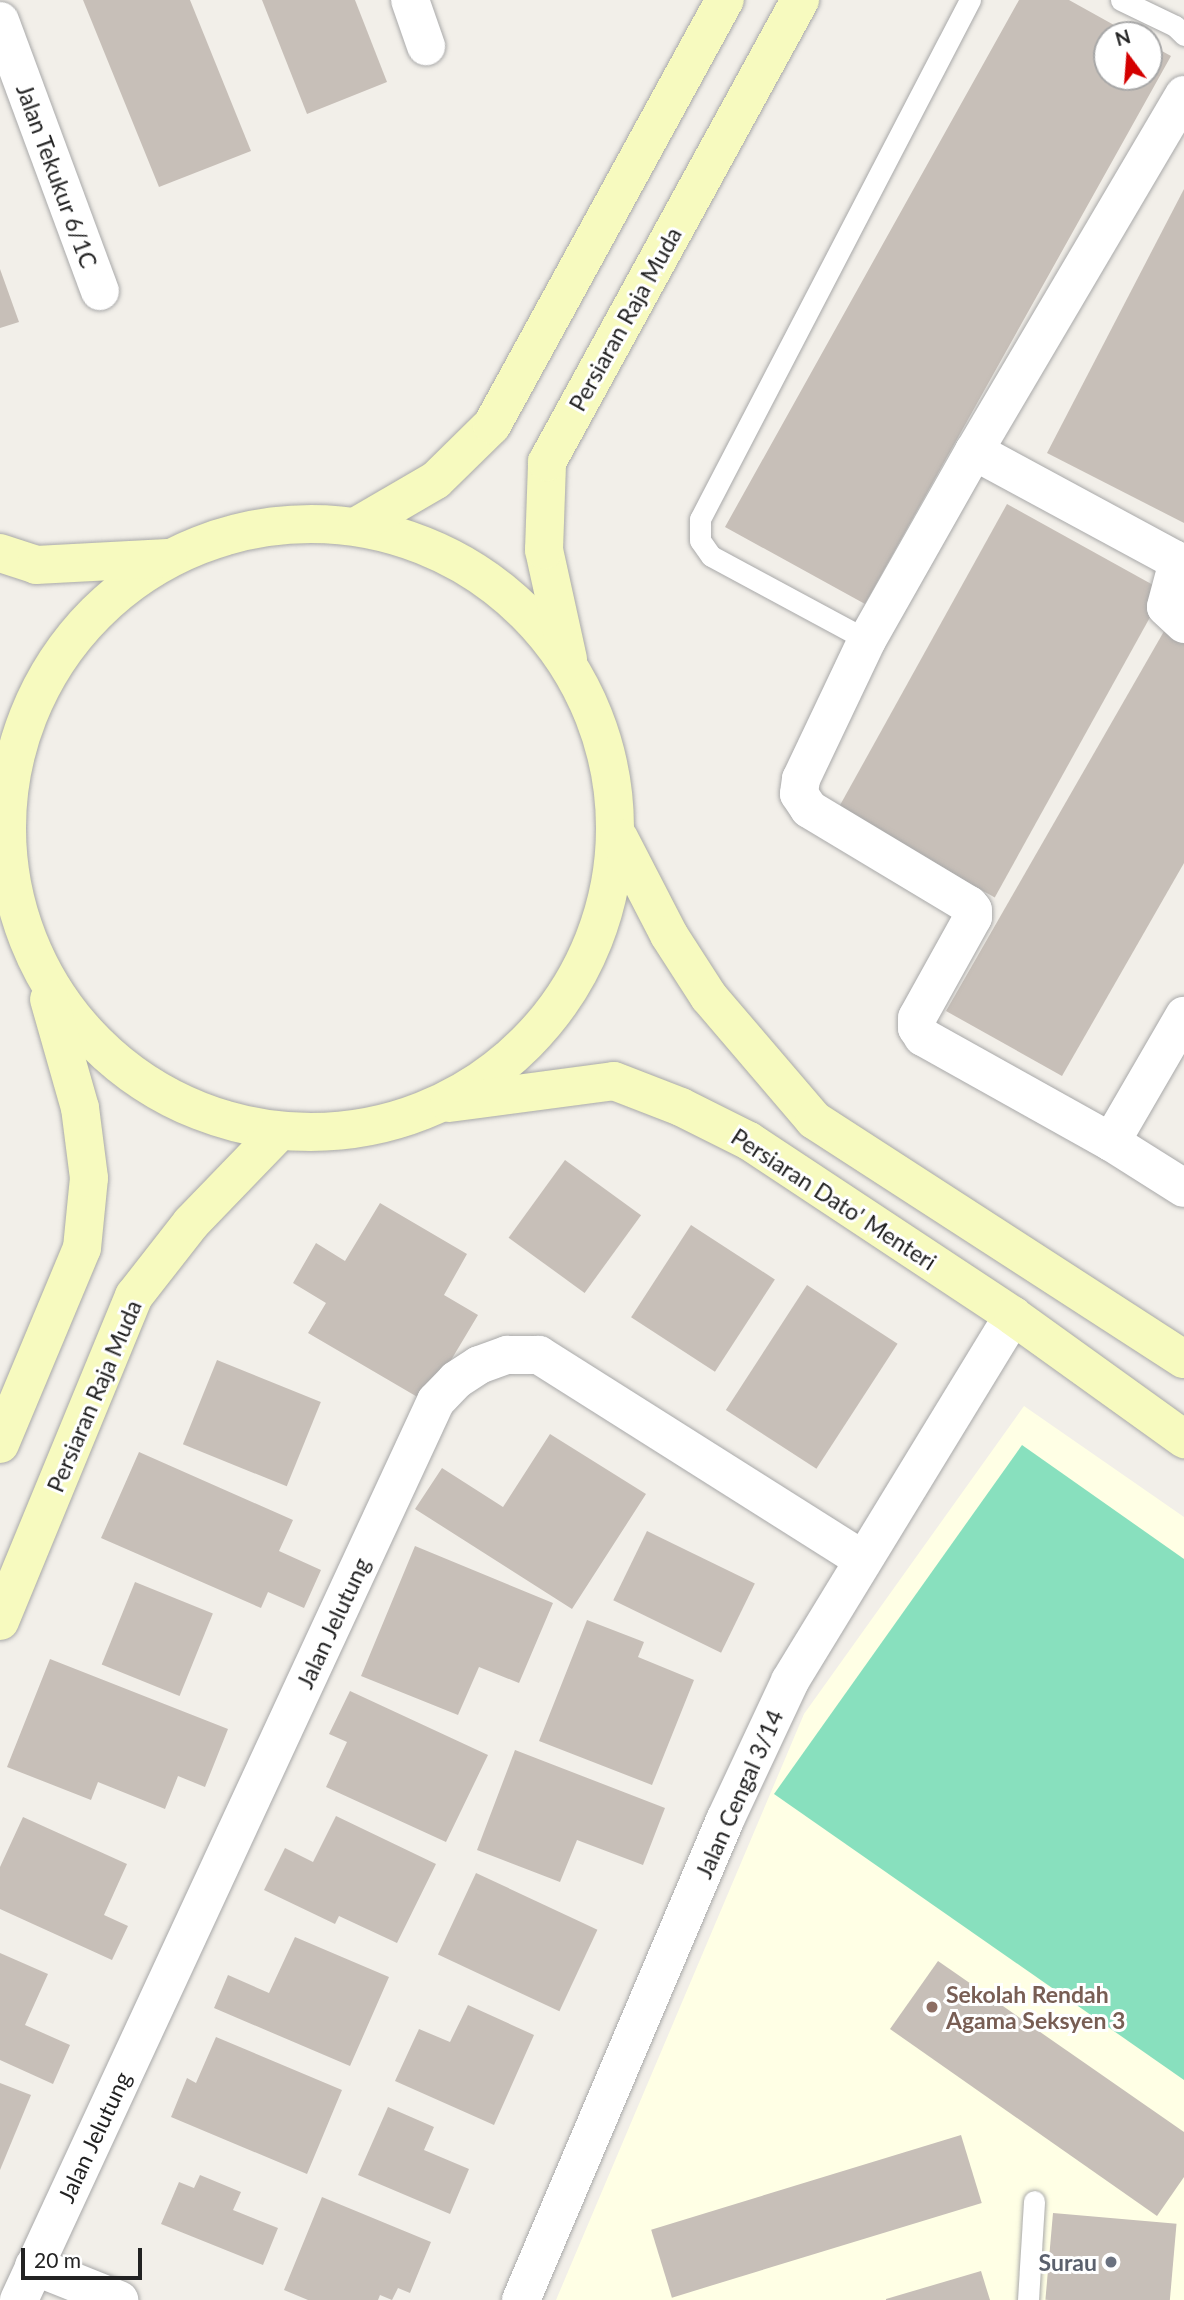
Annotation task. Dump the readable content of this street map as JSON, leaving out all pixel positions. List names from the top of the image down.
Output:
{
  "streets": {
    "main road": ["Persiaran Raja Muda", "Persiaran Dato' Menteri"],
    "street": ["Jalan Tekukur 6/1C", "Jalan Jelutung", "Jalan Cengal 3/14"]
  },
  "crossings": [
    ["Persiaran Dato' Menteri", "Jalan Cengal 3/14"],
    ["Jalan Jelutung", "Jalan Cengal 3/14"]
  ],
  "places": ["Sekolah Rendah Agama Seksyen 3", "Surau"],
  "scale_bar": "20 m",
  "north": "top"
}
